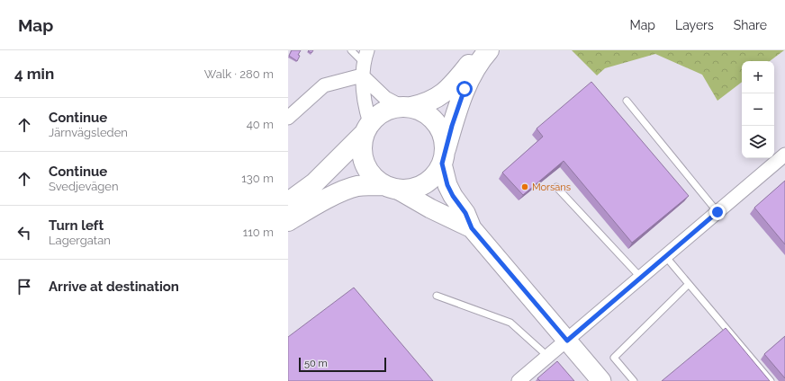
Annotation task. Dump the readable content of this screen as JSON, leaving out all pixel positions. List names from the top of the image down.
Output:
{
  "places": ["Morsans"],
  "scale_bar": "50 m",
  "page": {
    "header": "Map",
    "nav": ["Map", "Layers", "Share"],
    "heading": ["4 min", "Walk · 280 m"],
    "map_buttons": ["+", "−"],
    "list": [
      ["Continue", "Järnvägsleden", "40 m"],
      ["Continue", "Svedjevägen", "130 m"],
      ["Turn left", "Lagergatan", "110 m"],
      "Arrive at destination"
    ],
    "scale": "50 m"
  }
}
